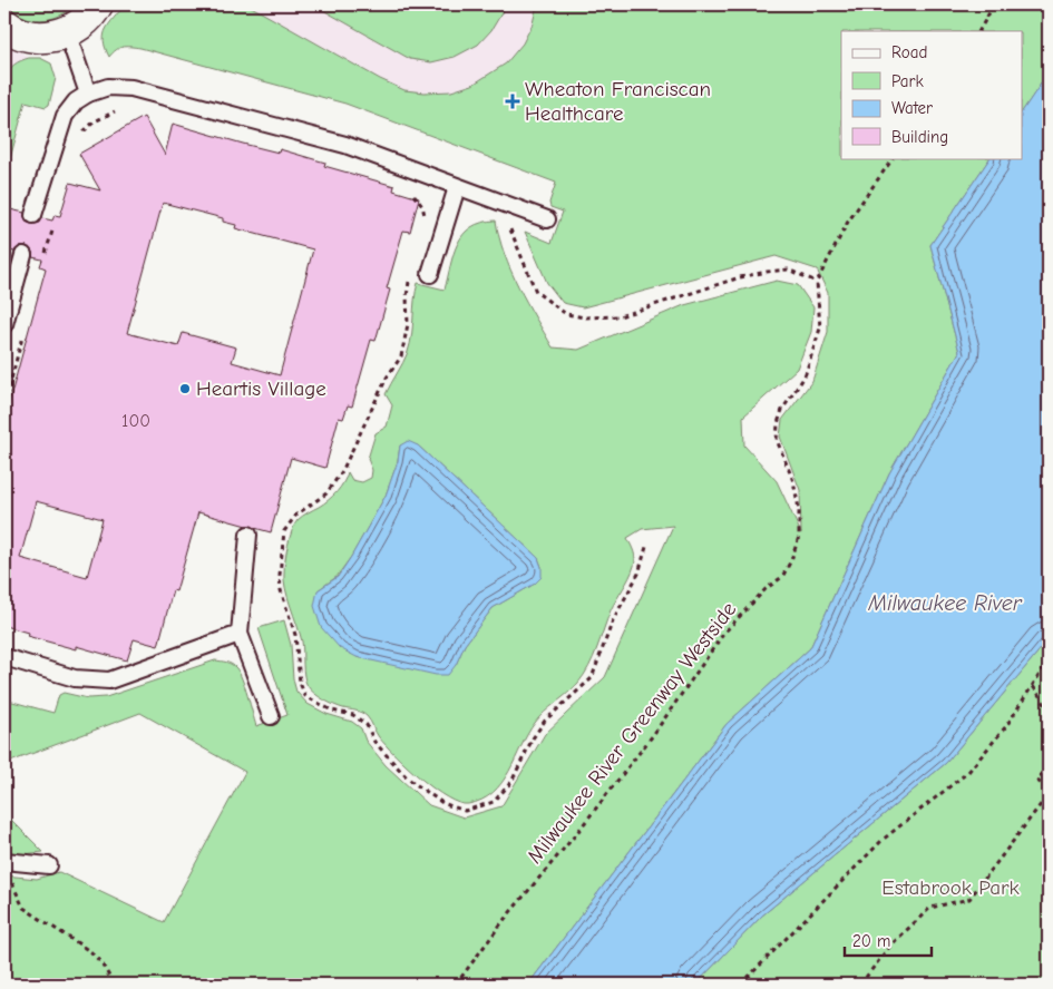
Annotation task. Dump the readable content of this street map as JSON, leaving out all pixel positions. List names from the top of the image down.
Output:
{
  "streets": {
    "path": ["Milwaukee River Greenway Westside"]
  },
  "water": ["Milwaukee River"],
  "parks": ["Estabrook Park"],
  "places": {
    "health": ["Wheaton Franciscan Healthcare"],
    "other": ["Heartis Village"]
  },
  "house_numbers": ["100"],
  "legend": [
    "Road",
    "Park",
    "Water",
    "Building"
  ],
  "scale_bar": "20 m"
}
